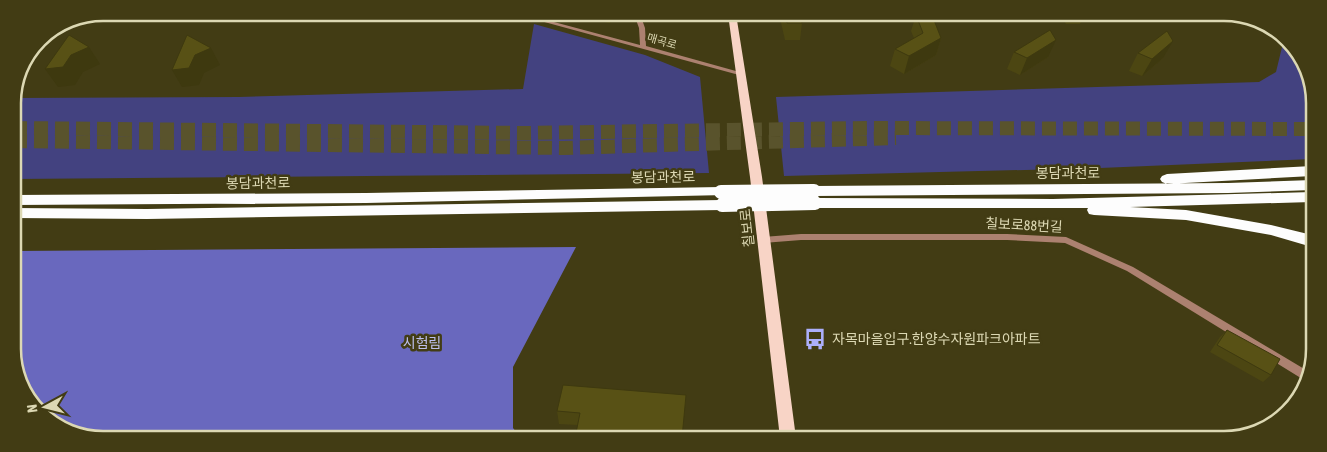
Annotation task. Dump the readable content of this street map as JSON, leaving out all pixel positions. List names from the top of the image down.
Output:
{
  "streets": {
    "highway": ["봉담과천로"],
    "main road": ["칠보로"],
    "street": ["매곡로", "칠보로88번길"]
  },
  "crossings": [
    ["매곡로", "칠보로"],
    ["칠보로88번길", "칠보로"]
  ],
  "parks": ["시험림"],
  "places": {
    "bus stop": ["자목마을입구.한양수자원파크아파트"]
  },
  "north": "left"
}
